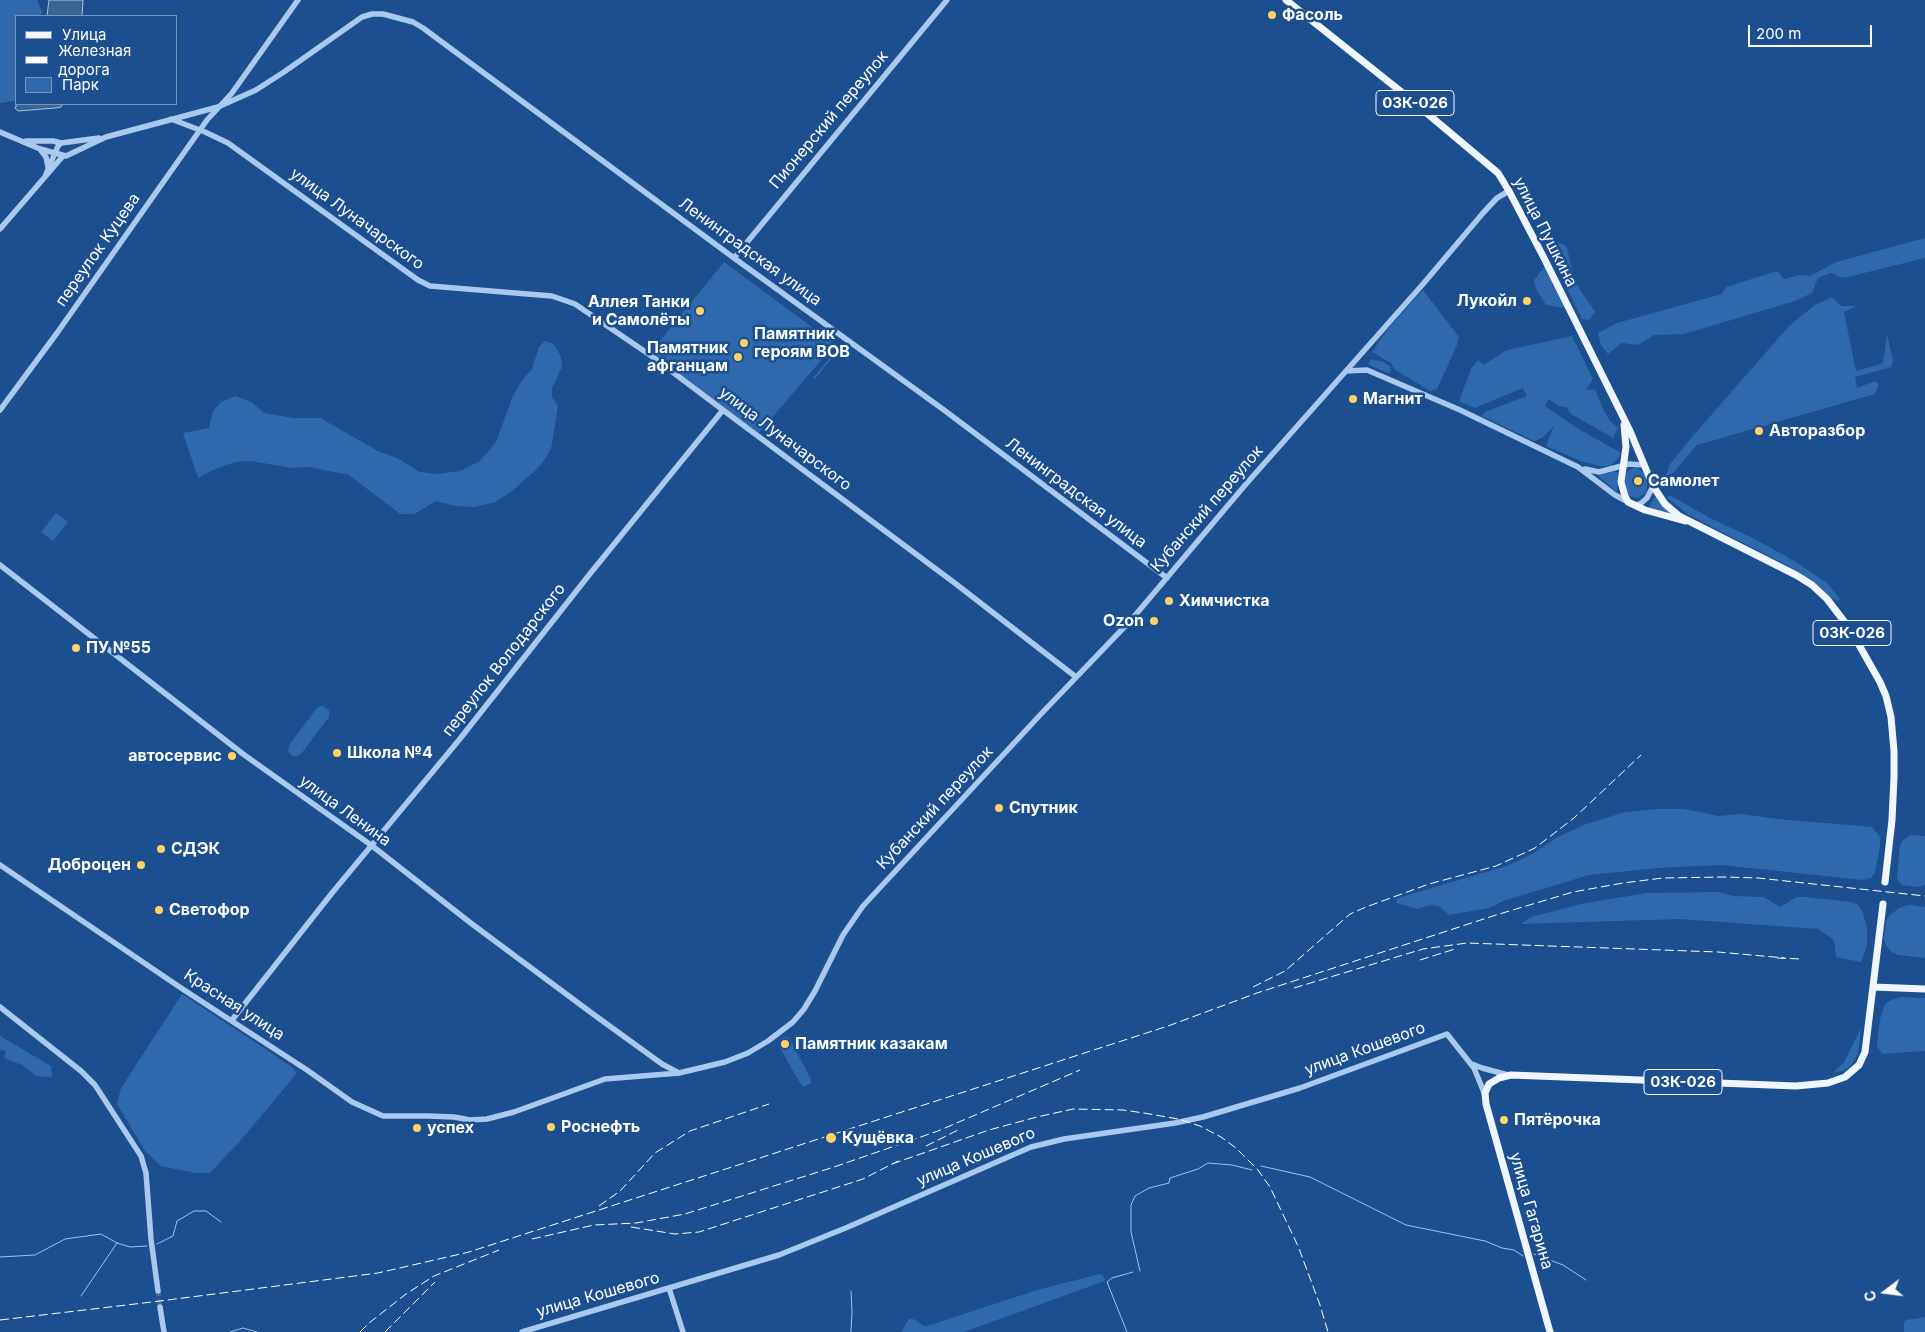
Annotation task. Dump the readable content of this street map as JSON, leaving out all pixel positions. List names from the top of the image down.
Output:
{
  "streets": {
    "main road": ["03К-026", "улица Пушкина", "улица Гагарина"],
    "street": [
      "Пионерский переулок",
      "улица Луначарского",
      "переулок Куцева",
      "Ленинградская улица",
      "Кубанский переулок",
      "переулок Володарского",
      "улица Ленина",
      "Красная улица",
      "улица Кошевого"
    ]
  },
  "crossings": [
    ["03К-026", "улица Пушкина"],
    ["03К-026", "улица Гагарина"],
    ["Пионерский переулок", "Ленинградская улица"],
    ["улица Луначарского", "переулок Куцева"],
    ["улица Луначарского", "Кубанский переулок"],
    ["улица Луначарского", "переулок Володарского"],
    ["улица Пушкина", "Кубанский переулок"],
    ["переулок Куцева", "Ленинградская улица"],
    ["Ленинградская улица", "Кубанский переулок"],
    ["Кубанский переулок", "улица Ленина"],
    ["Кубанский переулок", "Красная улица"],
    ["переулок Володарского", "улица Ленина"],
    ["переулок Володарского", "Красная улица"],
    ["улица Кошевого", "улица Гагарина"]
  ],
  "places": [
    "Фасоль",
    "Лукойл",
    "Аллея Танки и Самолёты",
    "Памятник героям ВОВ",
    "Памятник афганцам",
    "Магнит",
    "Авторазбор",
    "Самолет",
    "Химчистка",
    "Ozon",
    "ПУ №55",
    "Школа №4",
    "автосервис",
    "Спутник",
    "СДЭК",
    "Доброцен",
    "Светофор",
    "Памятник казакам",
    "Пятёрочка",
    "Роснефть",
    "успех",
    "Кущёвка"
  ],
  "legend": ["Улица", "Железная дорога", "Парк"],
  "scale_bar": "200 m",
  "north": "left"
}
